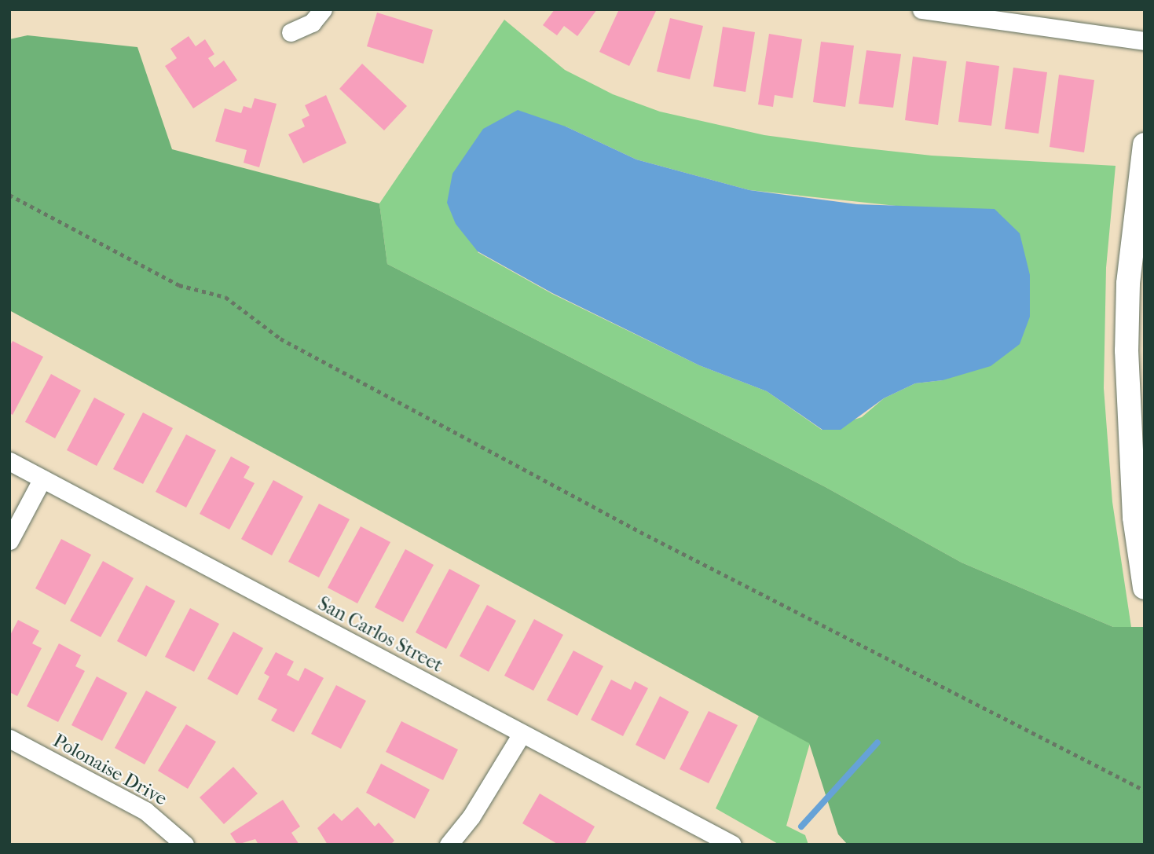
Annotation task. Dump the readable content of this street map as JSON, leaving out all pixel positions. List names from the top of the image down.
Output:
{
  "streets": {
    "street": ["San Carlos Street", "Polonaise Drive"]
  }
}
